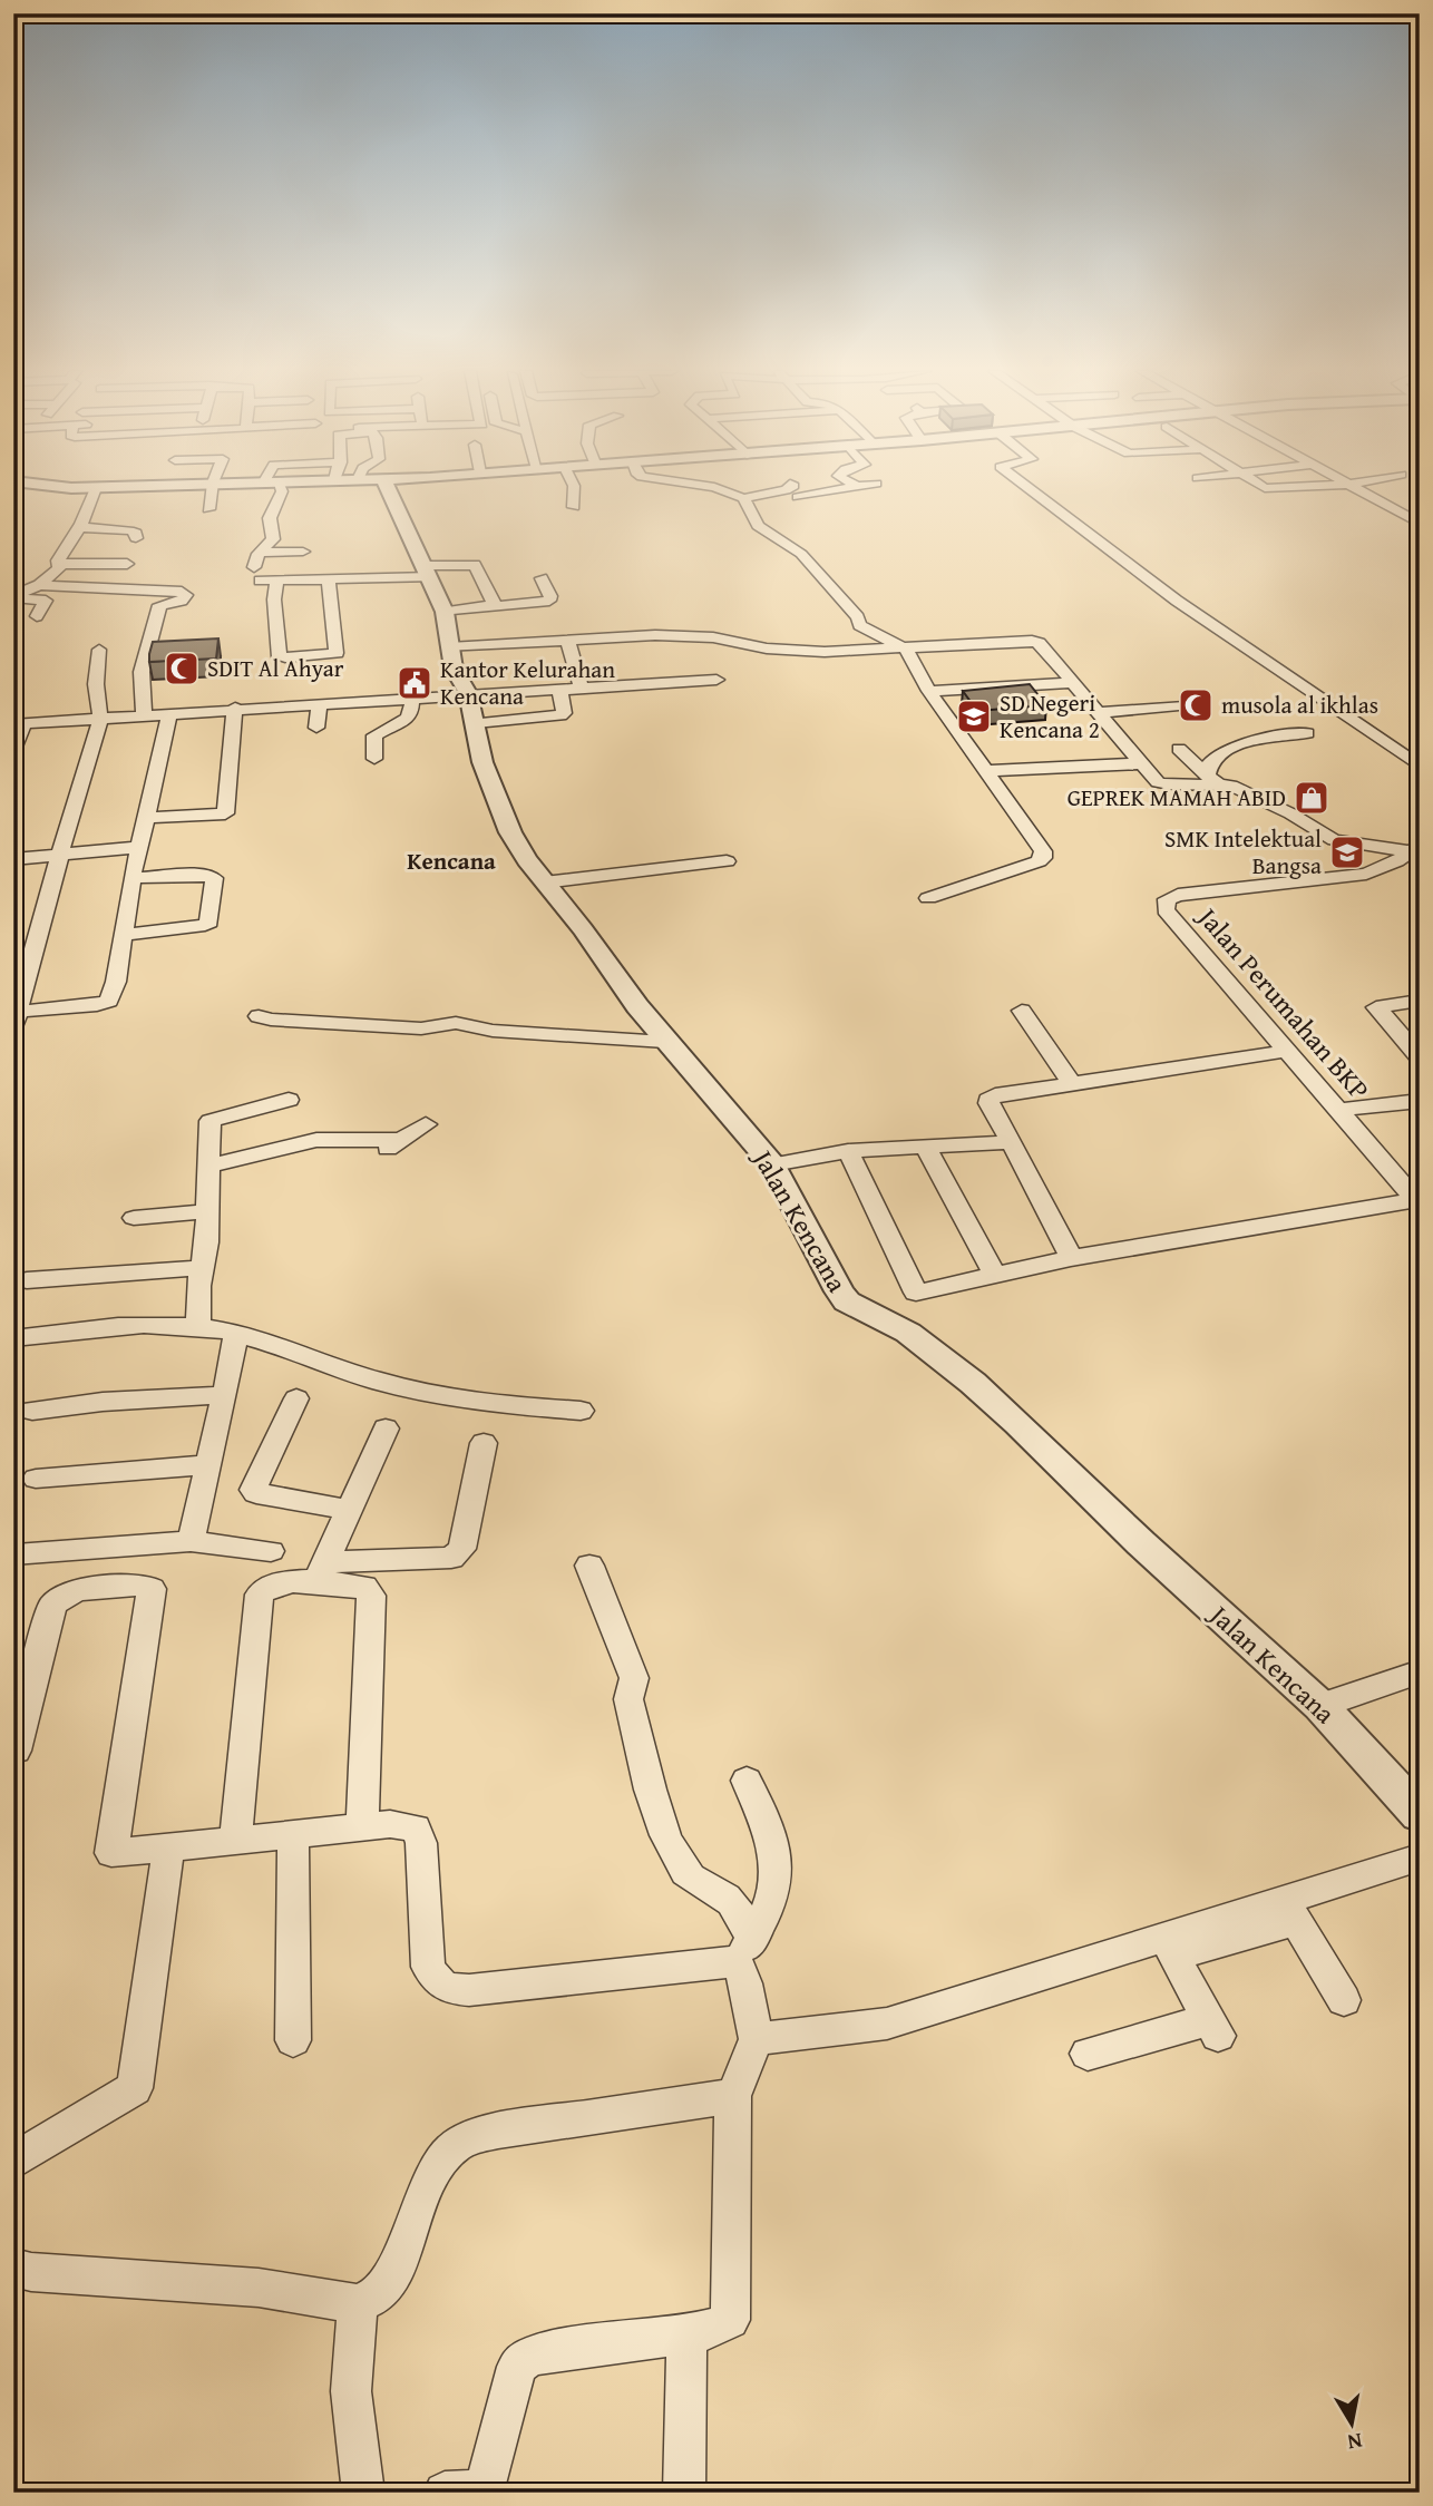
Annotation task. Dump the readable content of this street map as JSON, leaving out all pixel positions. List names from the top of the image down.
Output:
{
  "streets": {
    "street": ["Jalan Perumahan BKP", "Jalan Kencana"]
  },
  "districts": ["Kencana"],
  "places": {
    "mosque": ["SDIT Al Ahyar", "musola al ikhlas"],
    "public building": ["Kantor Kelurahan Kencana"],
    "school or university": ["SD Negeri Kencana 2", "SMK Intelektual Bangsa"],
    "shop": ["GEPREK MAMAH ABID"]
  },
  "north": "bottom"
}
